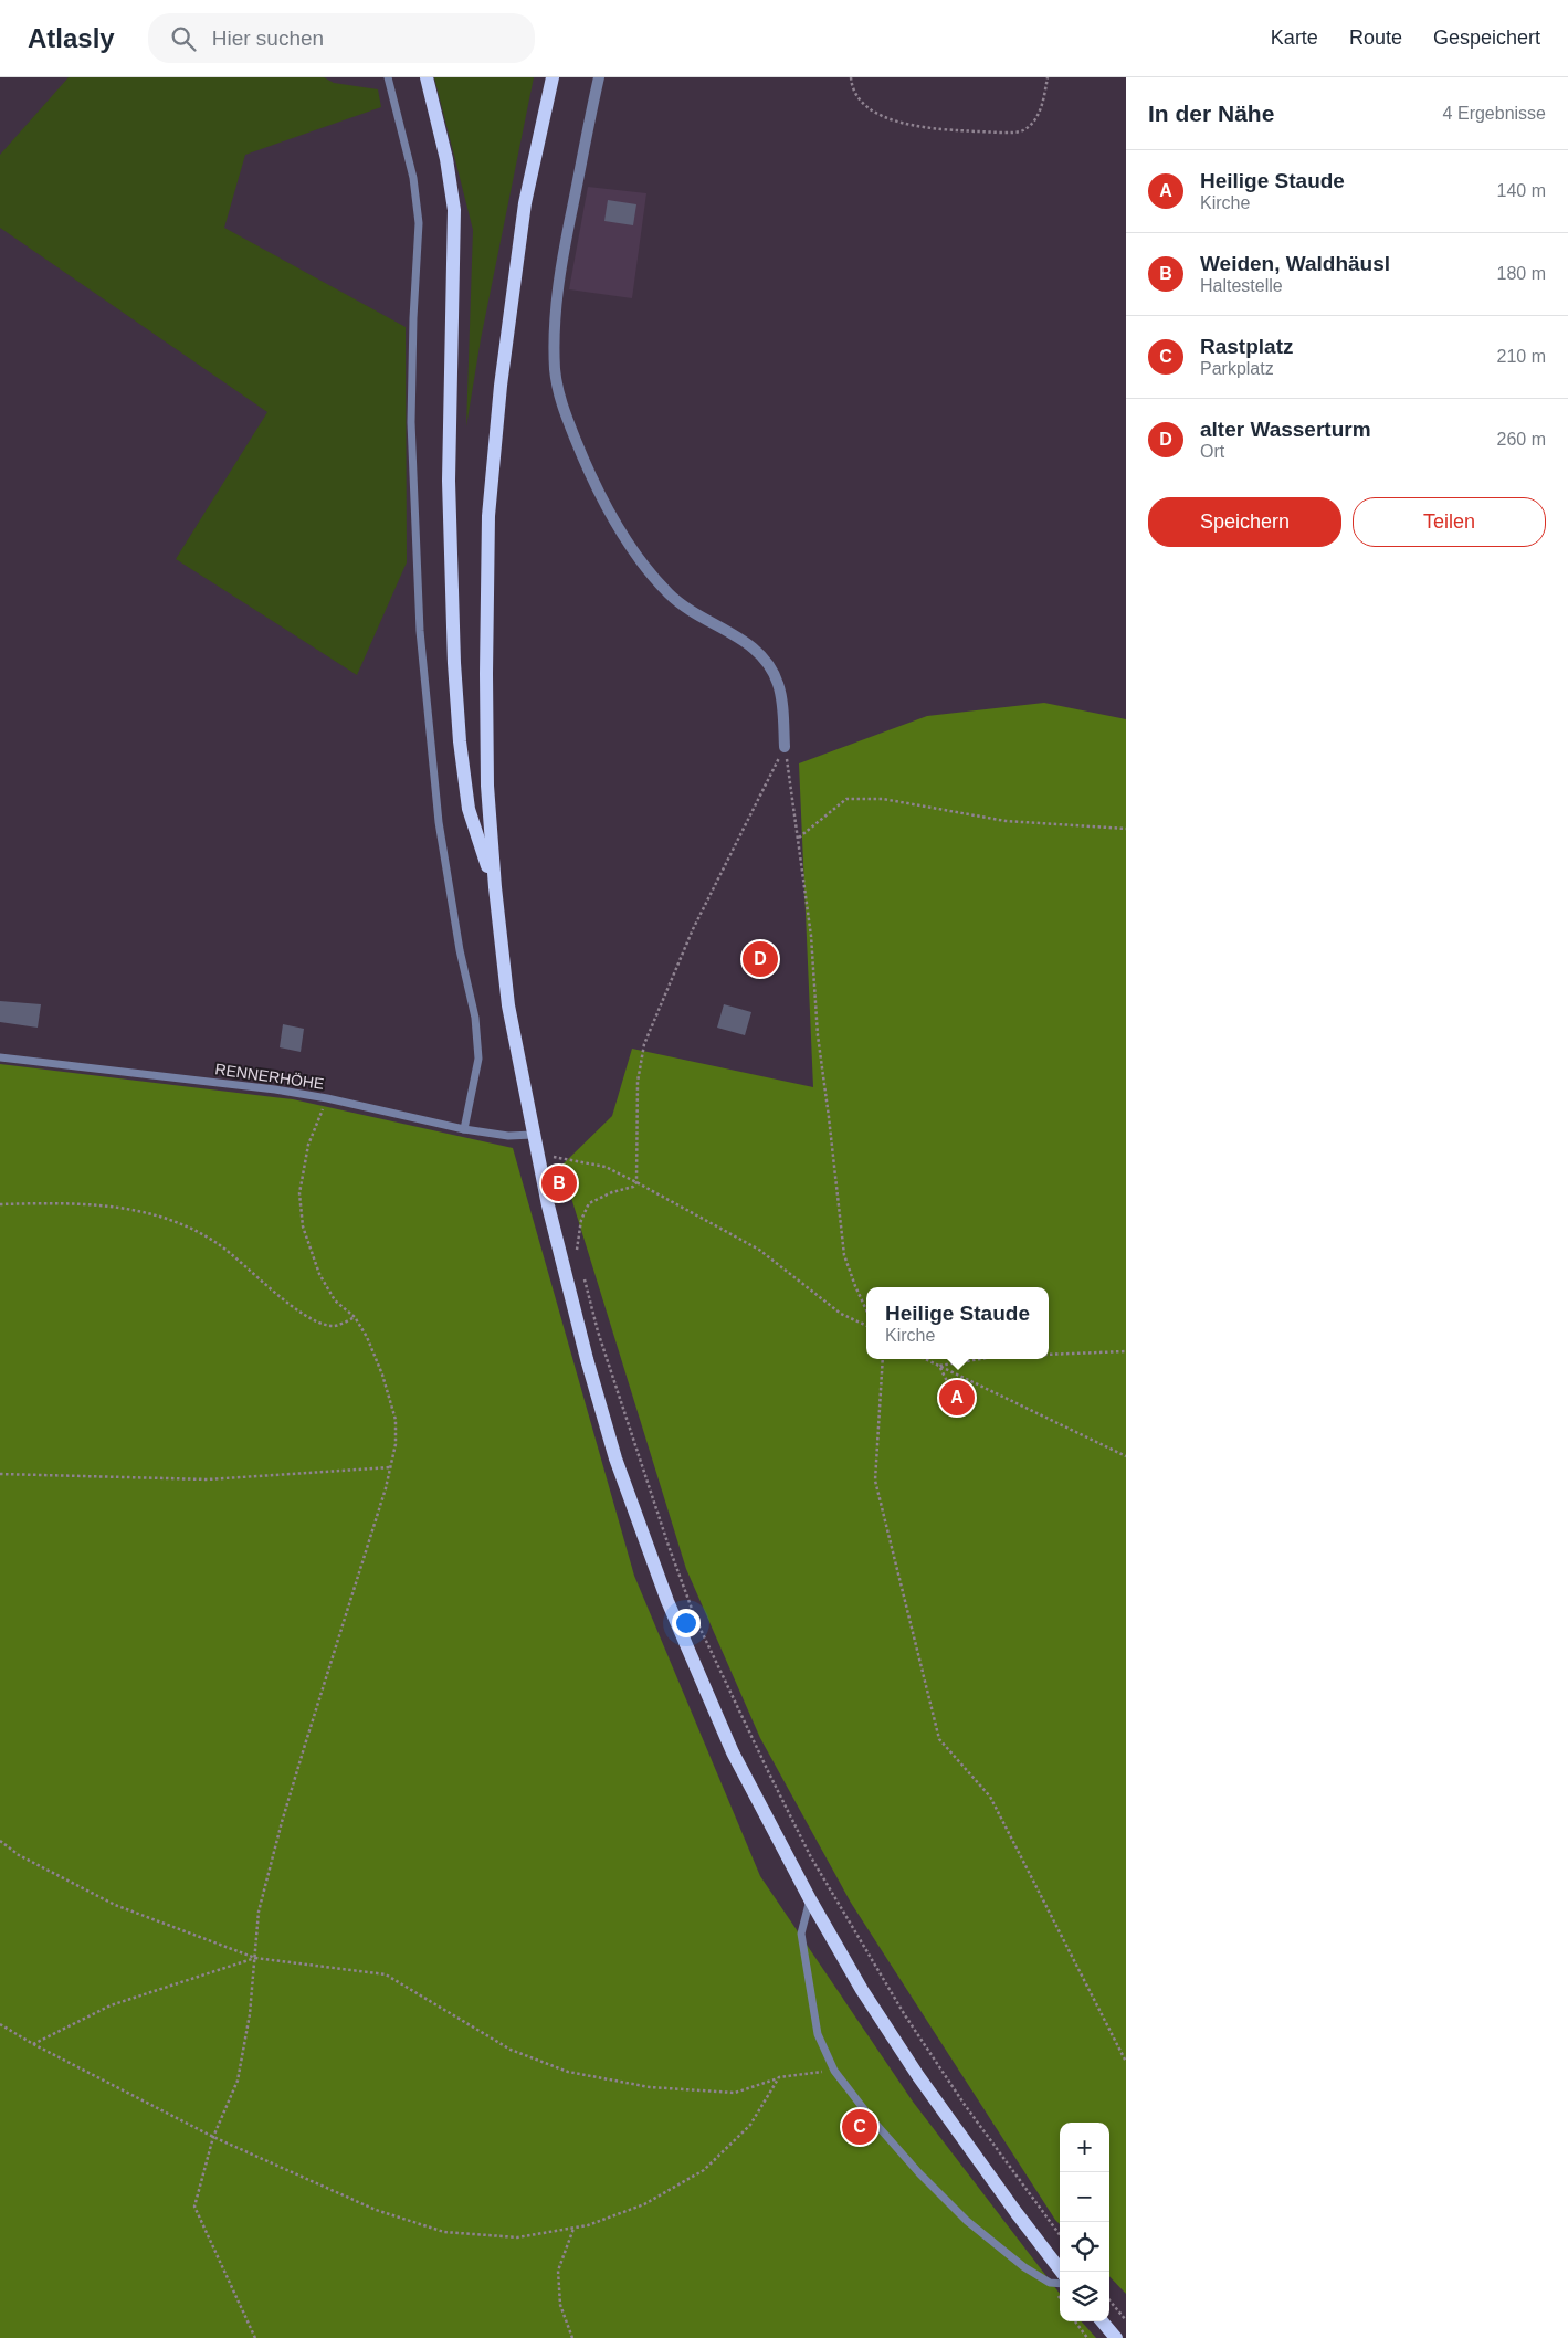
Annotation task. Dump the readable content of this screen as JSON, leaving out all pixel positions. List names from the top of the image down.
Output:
{
  "streets": {
    "lane": ["RENNERHÖHE"]
  },
  "page": {
    "header": "Atlasly",
    "search": "Hier suchen",
    "nav": ["Karte", "Route", "Gespeichert"],
    "heading": ["In der Nähe", "4 Ergebnisse"],
    "list": [
      {
        "mark": "A",
        "name": "Heilige Staude",
        "note": "Kirche",
        "value": "140 m"
      },
      {
        "mark": "B",
        "name": "Weiden, Waldhäusl",
        "note": "Haltestelle",
        "value": "180 m"
      },
      {
        "mark": "C",
        "name": "Rastplatz",
        "note": "Parkplatz",
        "value": "210 m"
      },
      {
        "mark": "D",
        "name": "alter Wasserturm",
        "note": "Ort",
        "value": "260 m"
      }
    ],
    "buttons": ["Speichern", "Teilen"],
    "pins": [
      "D",
      "B",
      "A",
      "C"
    ],
    "popup": ["Heilige Staude", "Kirche"],
    "map_buttons": ["+", "−"]
  }
}
